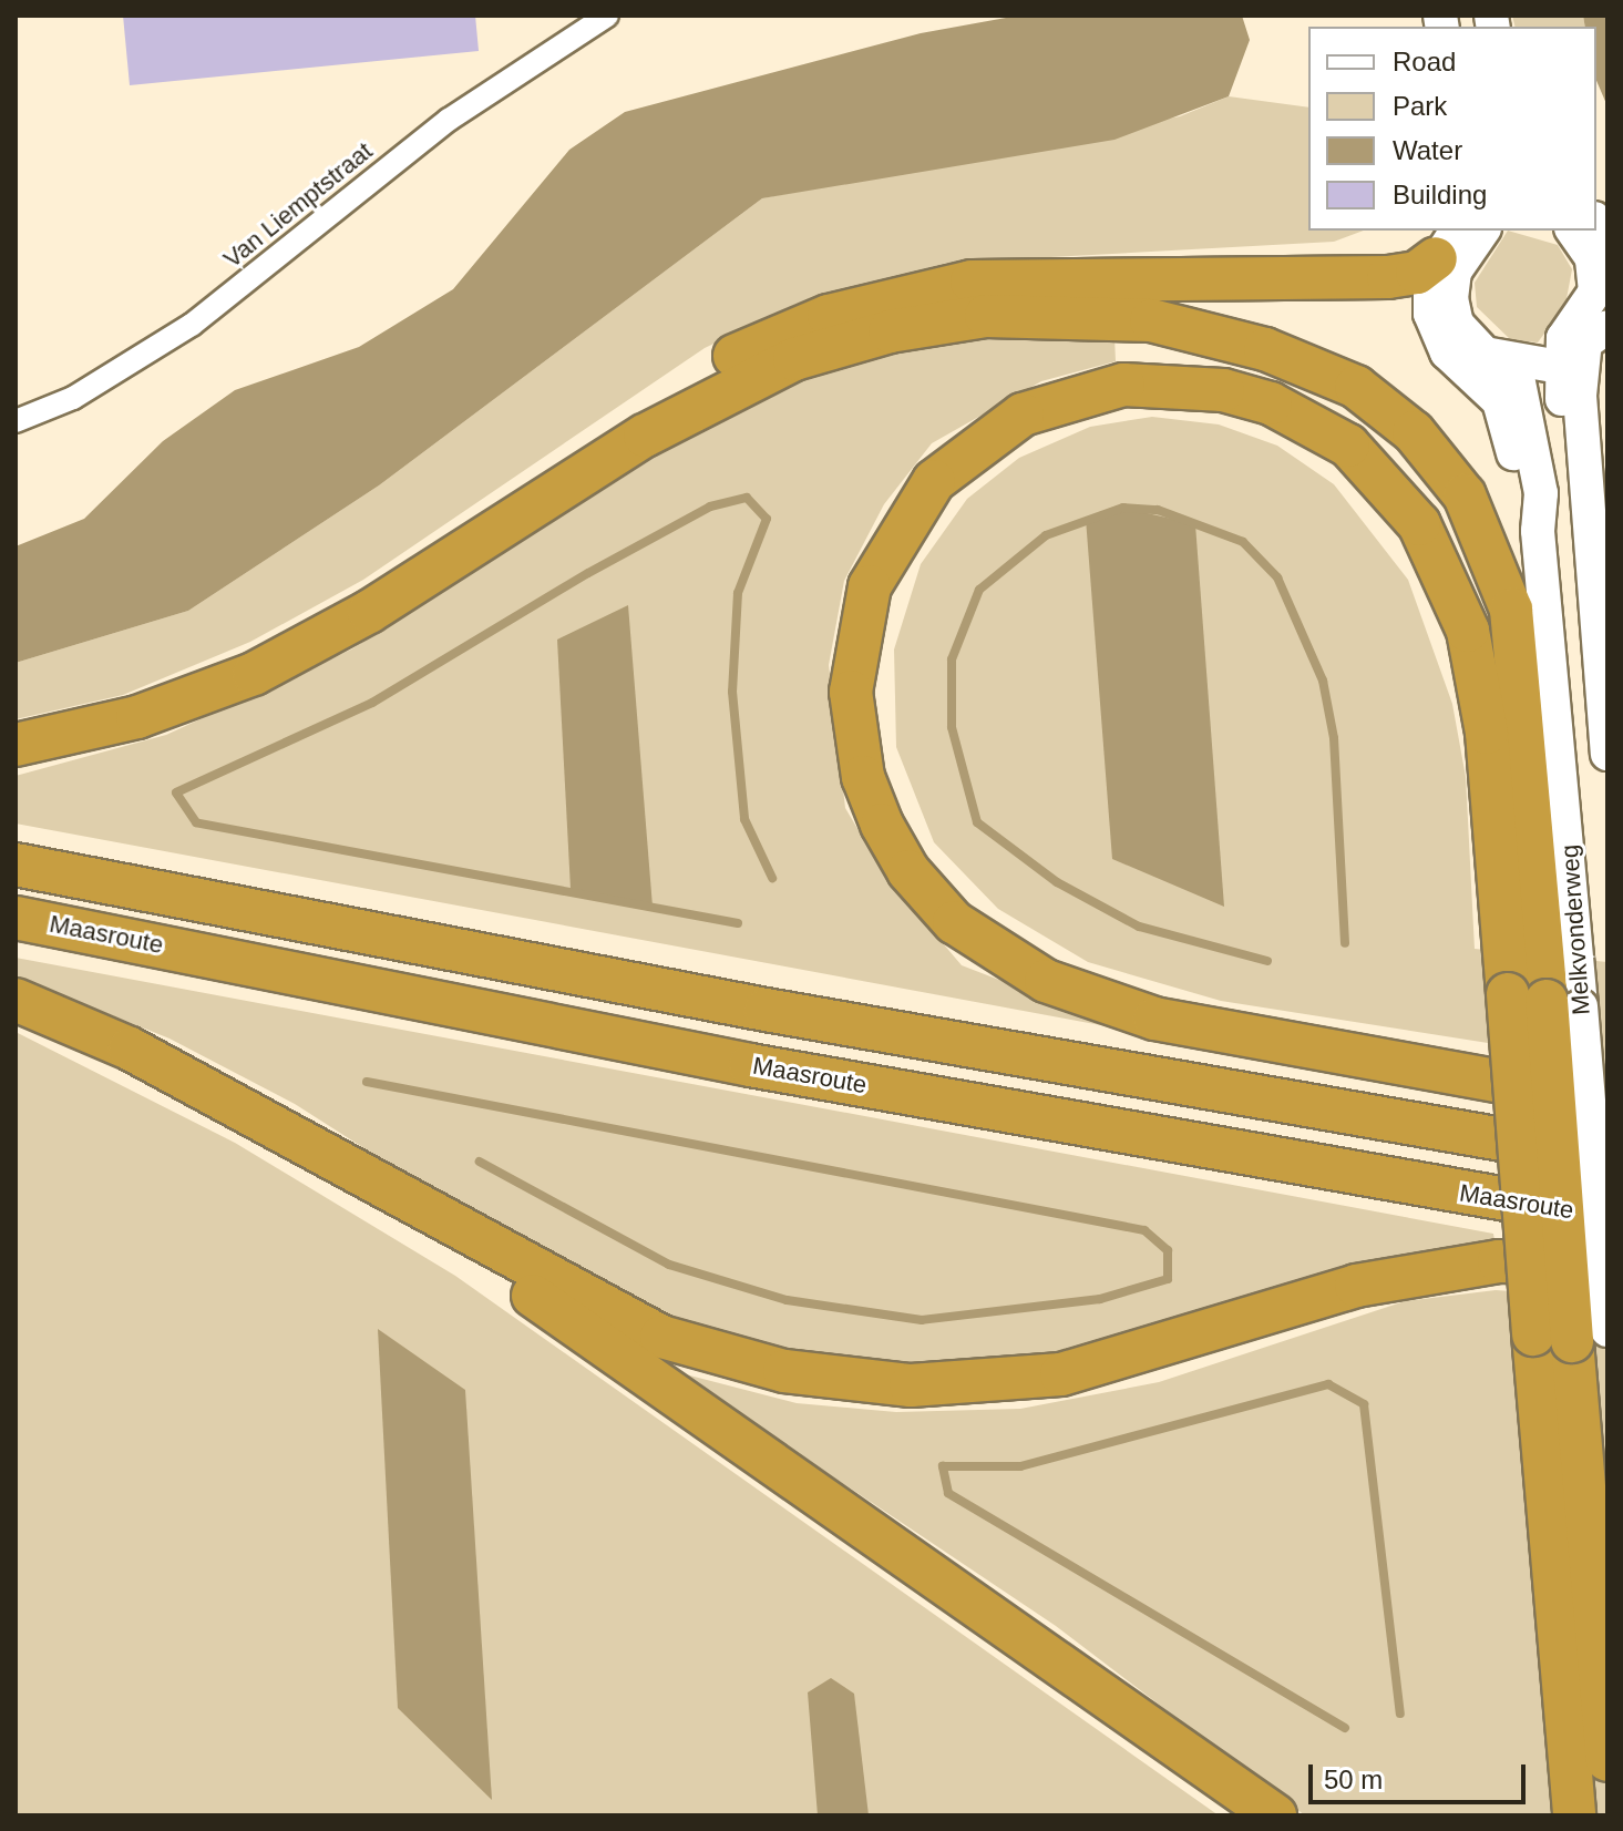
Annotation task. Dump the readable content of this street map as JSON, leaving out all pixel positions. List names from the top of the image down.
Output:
{
  "streets": {
    "highway": ["Maasroute"],
    "main road": ["Melkvonderweg"],
    "street": ["Van Liemptstraat"]
  },
  "legend": [
    "Road",
    "Park",
    "Water",
    "Building"
  ],
  "scale_bar": "50 m"
}
